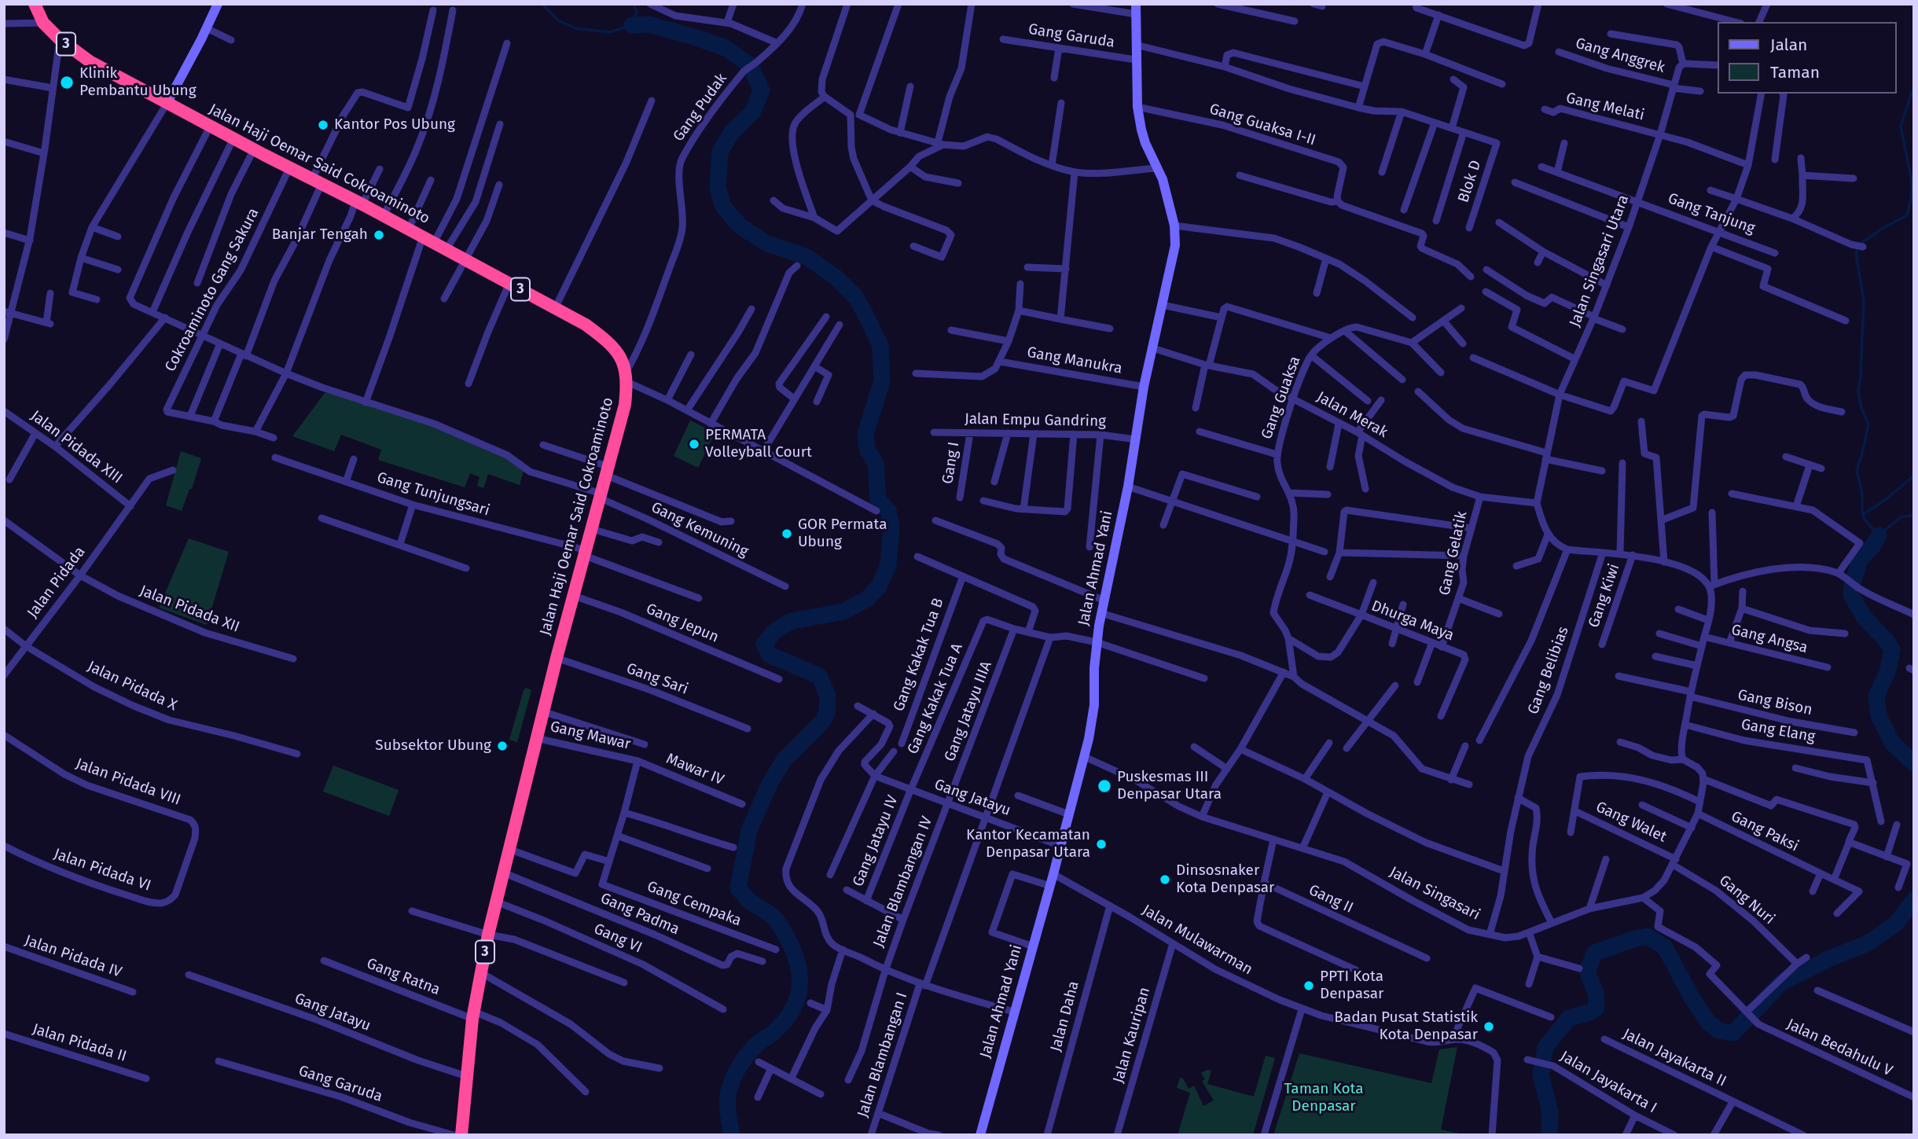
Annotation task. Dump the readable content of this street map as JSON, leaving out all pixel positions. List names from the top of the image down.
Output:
{
  "streets": {
    "highway": ["3", "Jalan Haji Oemar Said Cokroaminoto"],
    "main road": ["Jalan Ahmad Yani"],
    "street": [
      "Gang Garuda",
      "Gang Anggrek",
      "Gang Melati",
      "Gang Pudak",
      "Gang Guaksa I-II",
      "Blok D",
      "Gang Tanjung",
      "Jalan Singasari Utara",
      "Cokroaminoto Gang Sakura",
      "Gang Manukra",
      "Gang Guaksa",
      "Jalan Merak",
      "Jalan Empu Gandring",
      "Jalan Pidada XIII",
      "Gang I",
      "Gang Tunjungsari",
      "Gang Kemuning",
      "Gang Gelatik",
      "Jalan Pidada",
      "Gang Kiwi",
      "Jalan Pidada XII",
      "Dhurga Maya",
      "Gang Jepun",
      "Gang Angsa",
      "Gang Kakak Tua B",
      "Gang Belibias",
      "Gang Sari",
      "Jalan Pidada X",
      "Gang Kakak Tua A",
      "Gang Bison",
      "Gang Jatayu IIIA",
      "Gang Elang",
      "Gang Mawar",
      "Mawar IV",
      "Jalan Pidada VIII",
      "Gang Jatayu",
      "Gang Walet",
      "Gang Paksi",
      "Gang Jatayu IV",
      "Jalan Pidada VI",
      "Jalan Blambangan IV",
      "Jalan Singasari",
      "Gang II",
      "Gang Nuri",
      "Gang Cempaka",
      "Gang Padma",
      "Gang VI",
      "Jalan Mulawarman",
      "Jalan Pidada IV",
      "Gang Ratna",
      "Jalan Daha",
      "Jalan Kauripan",
      "Jalan Pidada II",
      "Jalan Bedahulu V",
      "Jalan Blambangan I",
      "Jalan Jayakarta II",
      "Jalan Jayakarta I"
    ]
  },
  "crossings": [
    ["Gang Garuda", "Jalan Ahmad Yani"],
    ["Gang Anggrek", "Jalan Singasari Utara"],
    ["Gang Melati", "Jalan Singasari Utara"],
    ["Gang Pudak", "Jalan Haji Oemar Said Cokroaminoto"],
    ["Gang Guaksa I-II", "Jalan Ahmad Yani"],
    ["Jalan Haji Oemar Said Cokroaminoto", "Cokroaminoto Gang Sakura"],
    ["Jalan Haji Oemar Said Cokroaminoto", "Gang Tunjungsari"],
    ["Jalan Haji Oemar Said Cokroaminoto", "Gang Kemuning"],
    ["Jalan Haji Oemar Said Cokroaminoto", "Gang Jepun"],
    ["Jalan Haji Oemar Said Cokroaminoto", "Gang Sari"],
    ["Jalan Haji Oemar Said Cokroaminoto", "Gang Mawar"],
    ["Jalan Haji Oemar Said Cokroaminoto", "Gang Jatayu"],
    ["Jalan Haji Oemar Said Cokroaminoto", "Gang Padma"],
    ["Jalan Haji Oemar Said Cokroaminoto", "Gang VI"],
    ["Jalan Haji Oemar Said Cokroaminoto", "Gang Ratna"],
    ["Gang Tanjung", "Jalan Singasari Utara"],
    ["Jalan Singasari Utara", "Jalan Merak"],
    ["Cokroaminoto Gang Sakura", "Gang Kemuning"],
    ["Gang Manukra", "Jalan Ahmad Yani"],
    ["Gang Guaksa", "Jalan Merak"],
    ["Gang Guaksa", "Dhurga Maya"],
    ["Jalan Merak", "Gang Gelatik"],
    ["Jalan Merak", "Jalan Ahmad Yani"],
    ["Jalan Empu Gandring", "Gang I"],
    ["Jalan Empu Gandring", "Jalan Ahmad Yani"],
    ["Jalan Pidada XIII", "Jalan Pidada"],
    ["Gang Gelatik", "Dhurga Maya"],
    ["Jalan Ahmad Yani", "Gang Jatayu"],
    ["Jalan Ahmad Yani", "Jalan Singasari"],
    ["Jalan Ahmad Yani", "Jalan Mulawarman"],
    ["Jalan Pidada", "Jalan Pidada XII"],
    ["Jalan Pidada", "Jalan Pidada X"],
    ["Gang Belibias", "Jalan Singasari"],
    ["Gang Kakak Tua A", "Gang Jatayu IIIA"],
    ["Gang Kakak Tua A", "Gang Jatayu"],
    ["Gang Kakak Tua A", "Gang Jatayu IV"],
    ["Gang Jatayu IIIA", "Gang Jatayu"],
    ["Gang Jatayu IIIA", "Jalan Blambangan IV"],
    ["Gang Mawar", "Mawar IV"],
    ["Jalan Pidada VIII", "Jalan Pidada VI"],
    ["Gang Jatayu", "Gang Jatayu IV"],
    ["Gang Jatayu", "Jalan Blambangan IV"],
    ["Gang Walet", "Jalan Singasari"],
    ["Gang Walet", "Gang Nuri"],
    ["Gang Paksi", "Jalan Singasari"],
    ["Jalan Singasari", "Gang Nuri"],
    ["Jalan Mulawarman", "Jalan Daha"],
    ["Jalan Mulawarman", "Jalan Kauripan"]
  ],
  "parks": ["Taman Kota Denpasar"],
  "places": [
    "Klinik Pembantu Ubung",
    "Kantor Pos Ubung",
    "Banjar Tengah",
    "PERMATA Volleyball Court",
    "GOR Permata Ubung",
    "Subsektor Ubung",
    "Puskesmas III Denpasar Utara",
    "Kantor Kecamatan Denpasar Utara",
    "Dinsosnaker Kota Denpasar",
    "PPTI Kota Denpasar",
    "Badan Pusat Statistik Kota Denpasar"
  ],
  "legend": ["Jalan", "Taman"]
}
